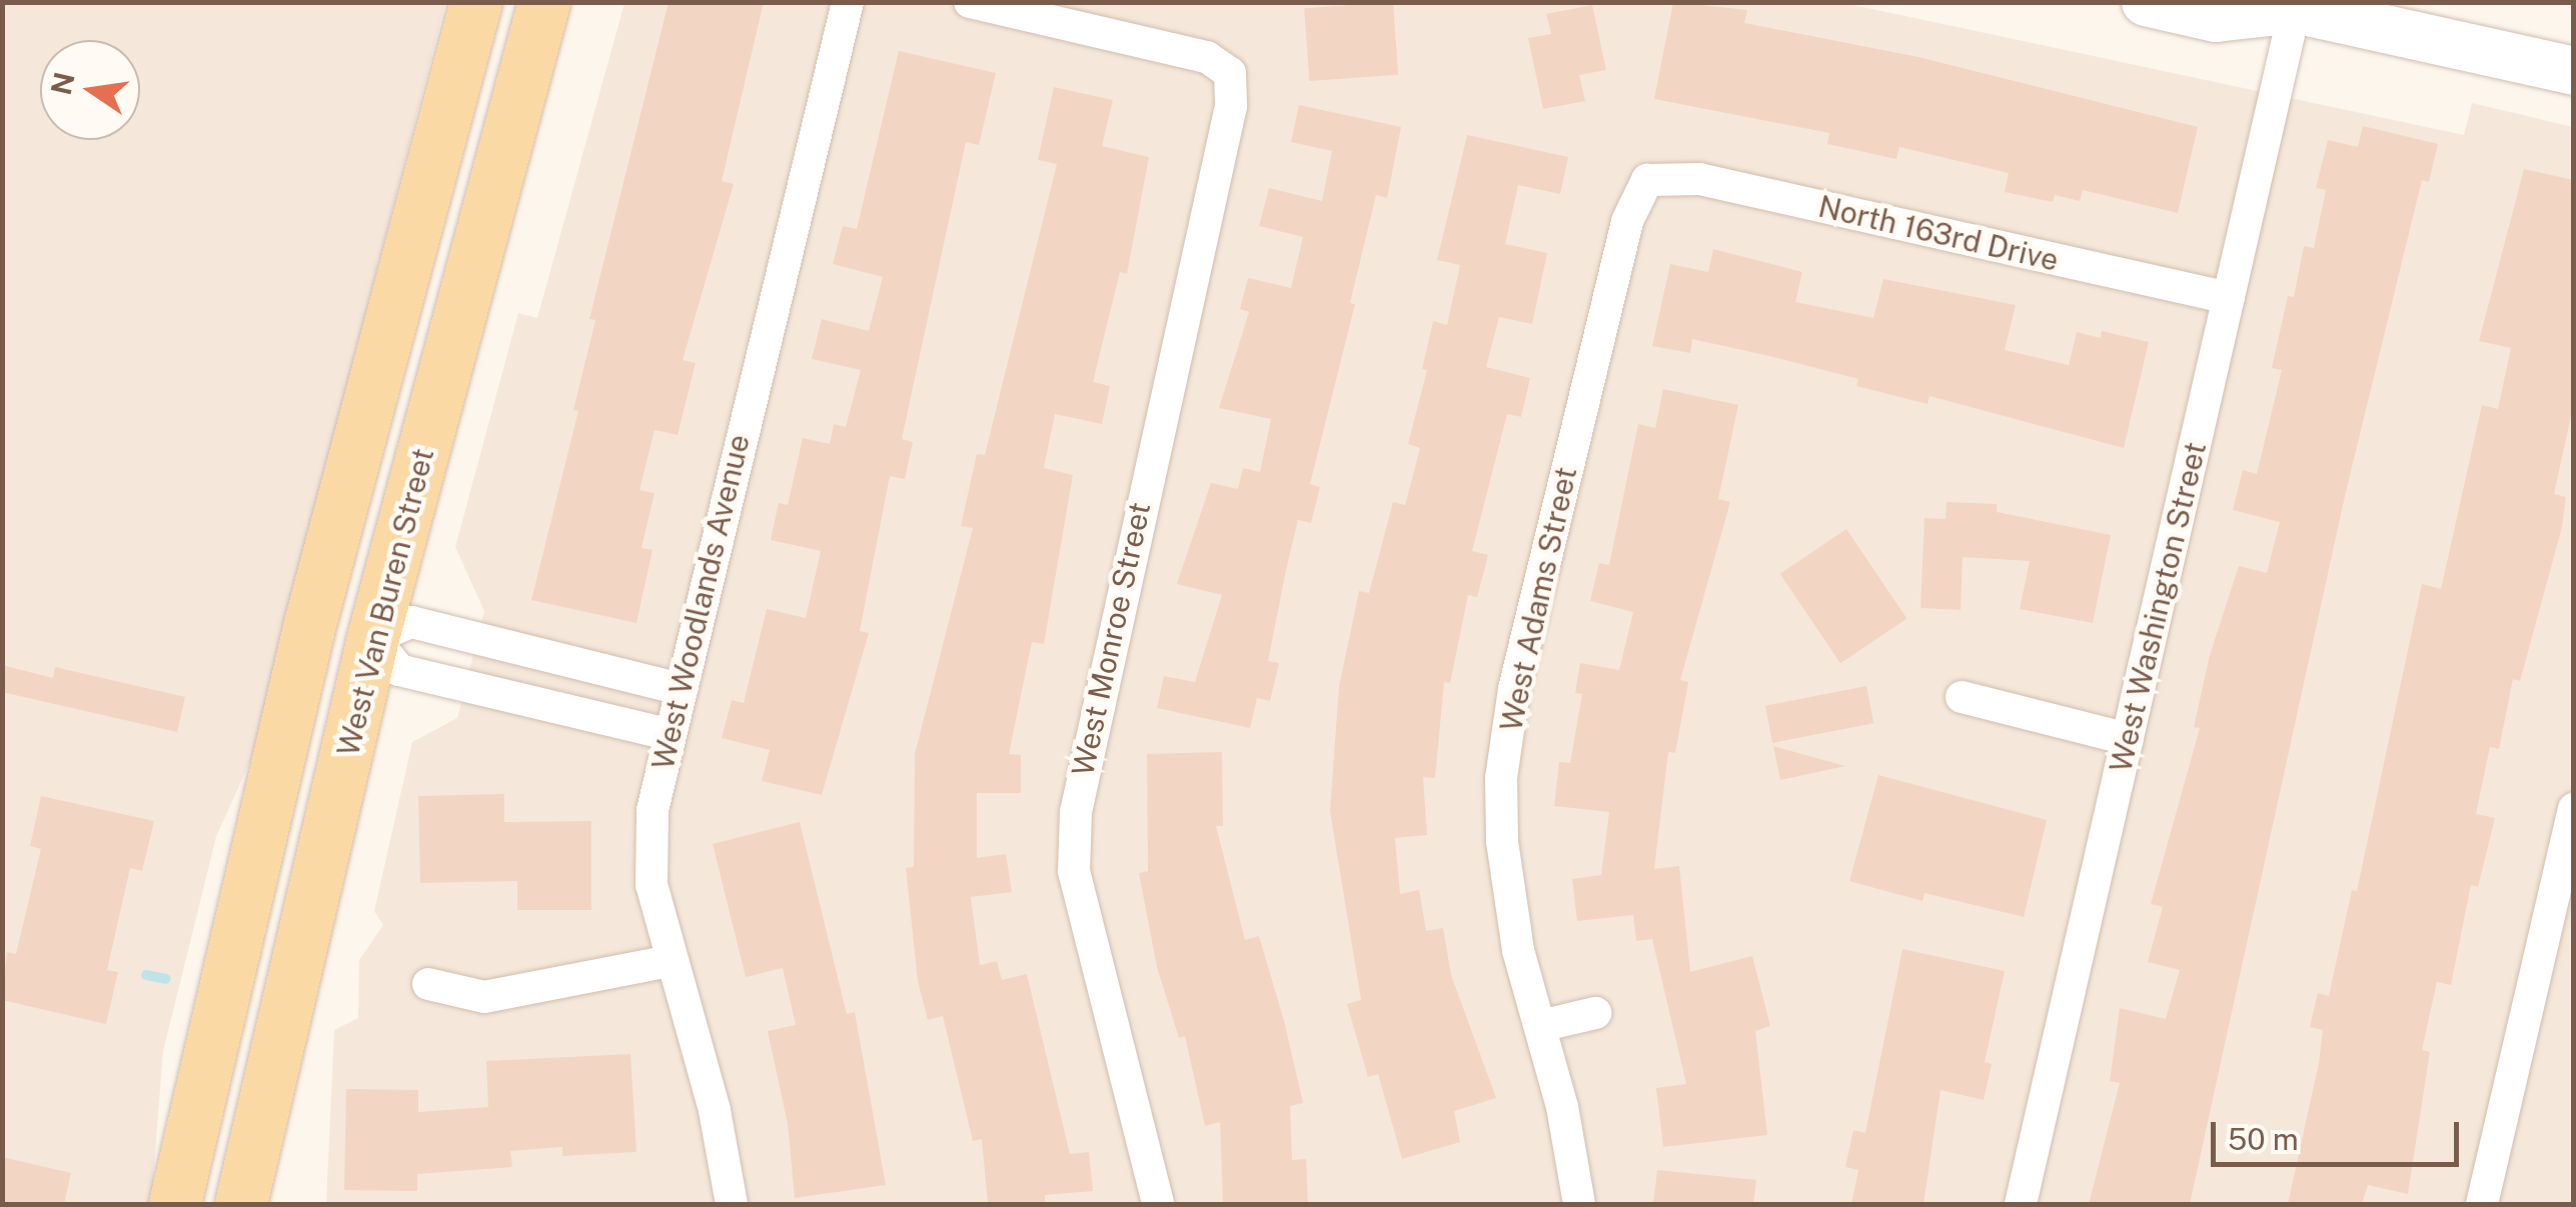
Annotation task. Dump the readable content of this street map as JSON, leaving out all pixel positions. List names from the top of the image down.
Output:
{
  "streets": {
    "main road": ["West Van Buren Street"],
    "street": [
      "North 163rd Drive",
      "West Adams Street",
      "West Woodlands Avenue",
      "West Washington Street",
      "West Monroe Street"
    ]
  },
  "crossings": [
    ["North 163rd Drive", "West Adams Street"],
    ["North 163rd Drive", "West Washington Street"]
  ],
  "scale_bar": "50 m",
  "north": "left"
}
